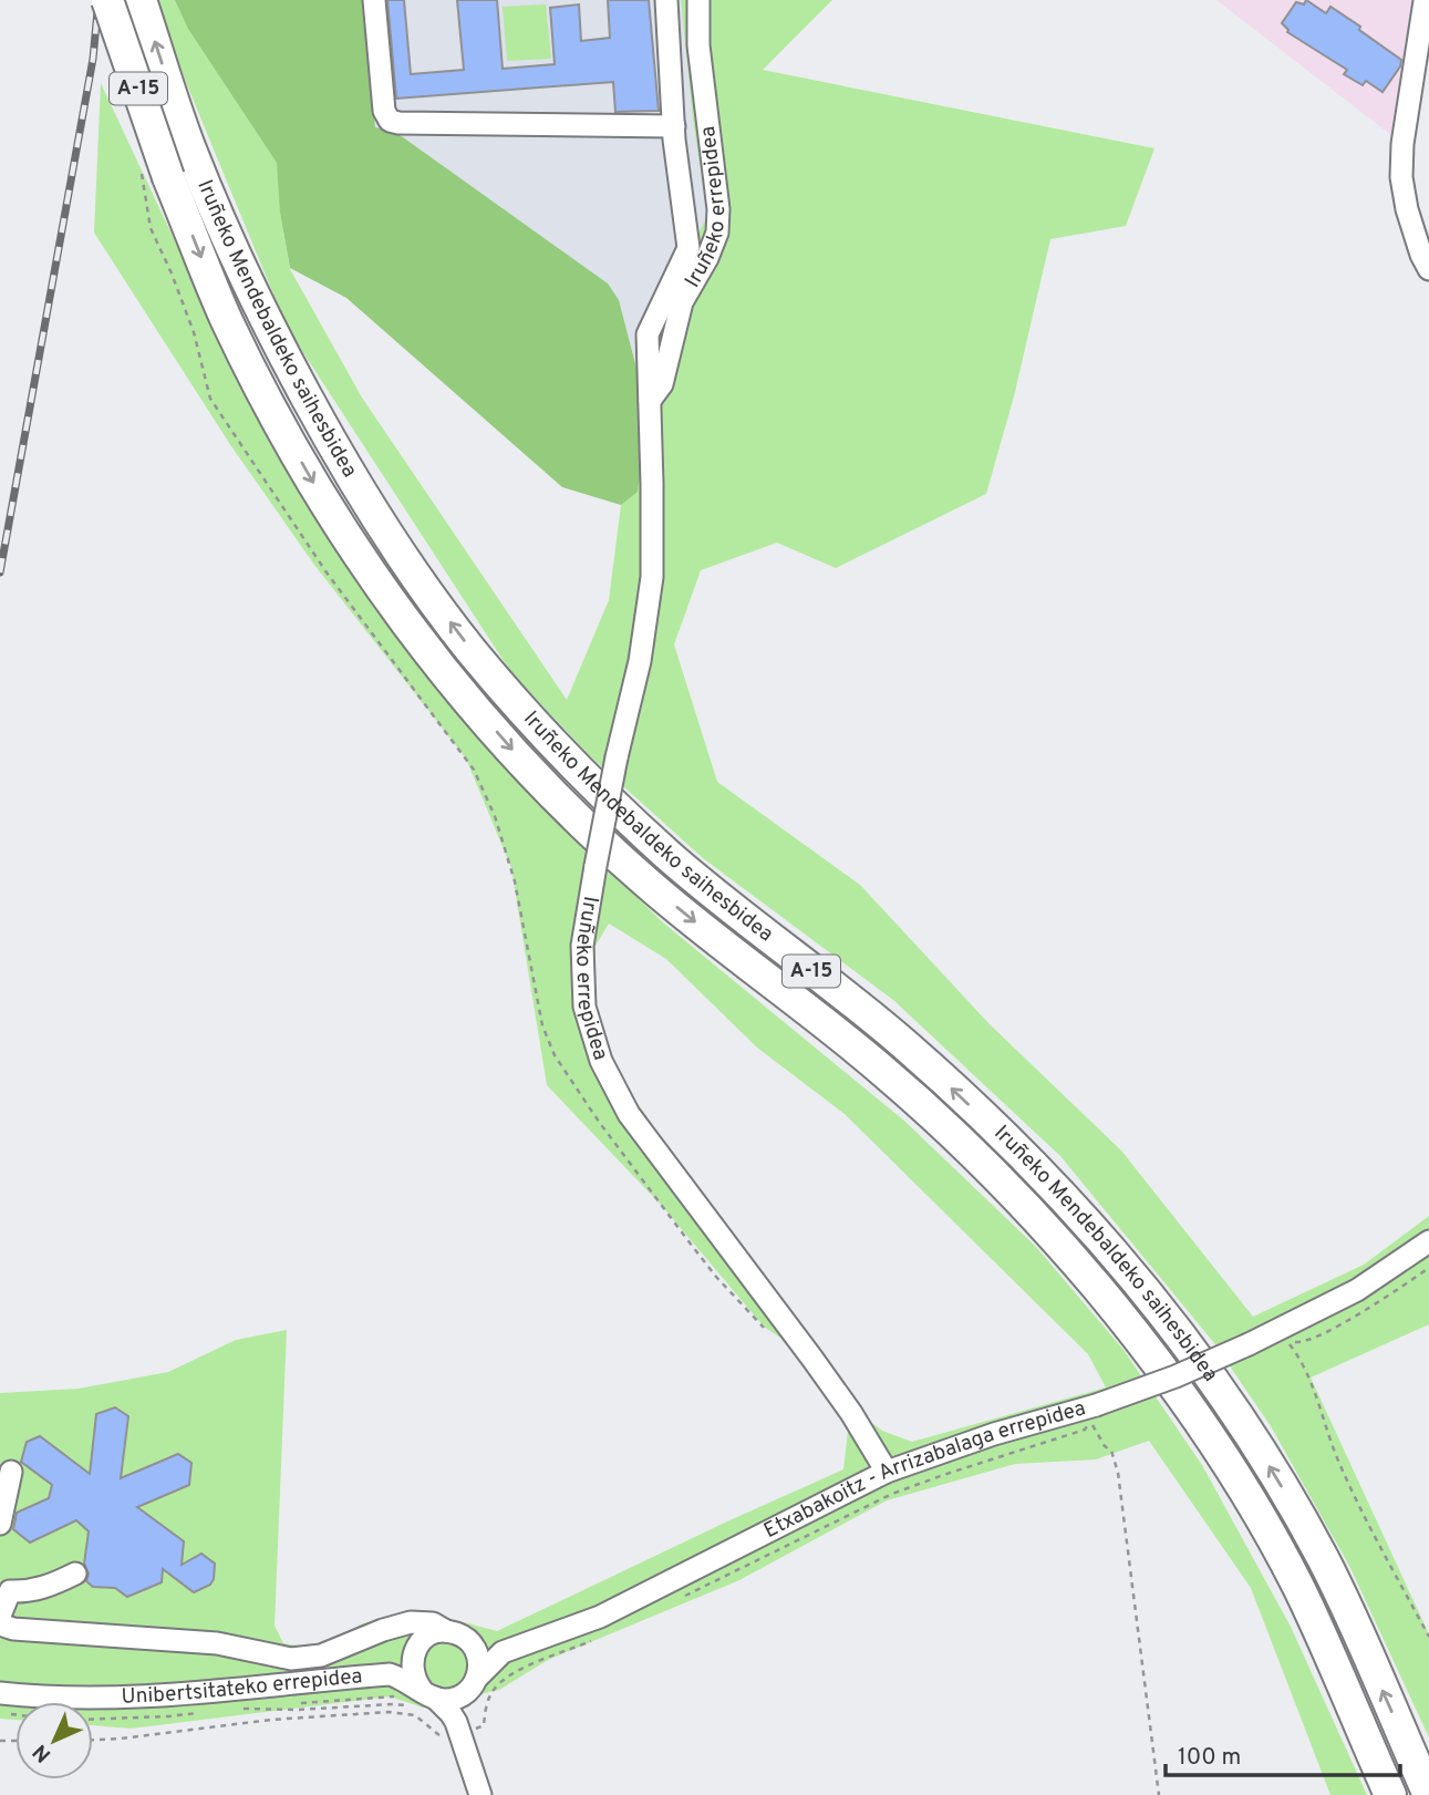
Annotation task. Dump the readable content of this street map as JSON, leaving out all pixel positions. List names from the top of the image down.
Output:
{
  "streets": {
    "highway": ["A-15", "Iruñeko Mendebaldeko saihesbidea"],
    "street": ["Iruñeko errepidea", "Etxabakoitz - Arrizabalaga errepidea", "Unibertsitateko errepidea"]
  },
  "crossings": [
    ["Iruñeko errepidea", "Etxabakoitz - Arrizabalaga errepidea"],
    ["Etxabakoitz - Arrizabalaga errepidea", "Unibertsitateko errepidea"]
  ],
  "scale_bar": "100 m",
  "north": "bottom left"
}
